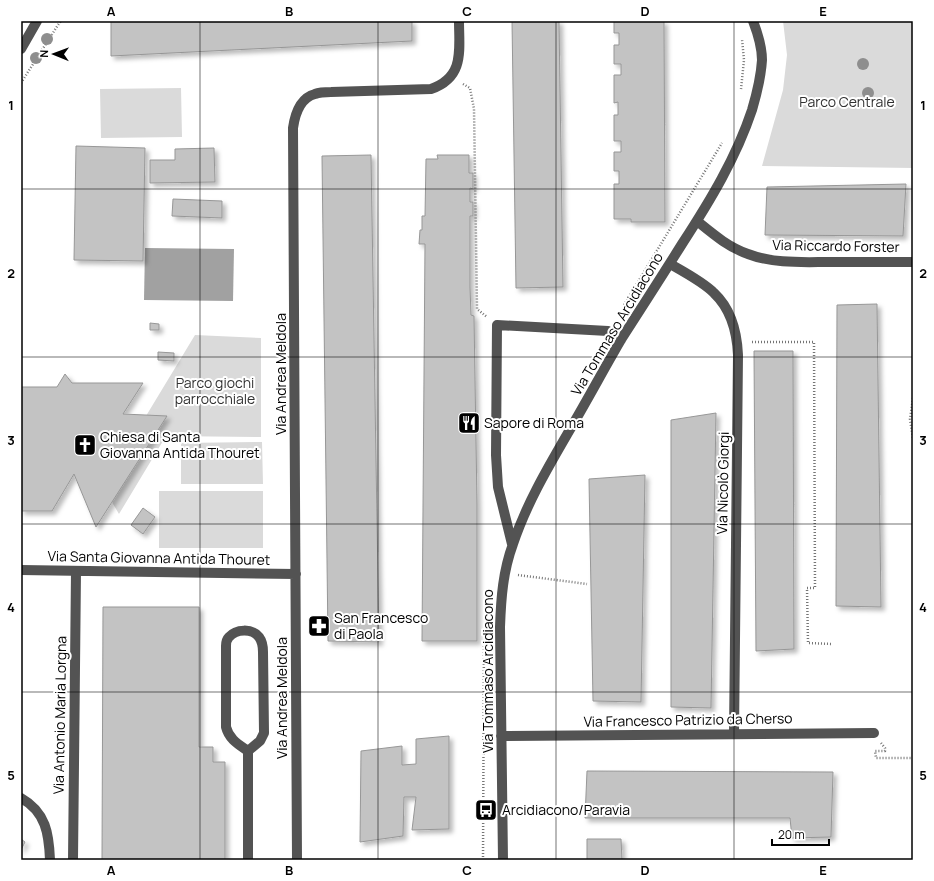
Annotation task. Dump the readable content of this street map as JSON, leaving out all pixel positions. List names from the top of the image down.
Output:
{
  "streets": {
    "street": [
      "Via Riccardo Forster",
      "Via Tommaso Arcidiacono",
      "Via Andrea Meldola",
      "Via Nicolò Giorgi",
      "Via Santa Giovanna Antida Thouret",
      "Via Antonio Maria Lorgna",
      "Via Francesco Patrizio da Cherso"
    ]
  },
  "crossings": [
    ["Via Riccardo Forster", "Via Tommaso Arcidiacono"],
    ["Via Tommaso Arcidiacono", "Via Nicolò Giorgi"],
    ["Via Tommaso Arcidiacono", "Via Francesco Patrizio da Cherso"],
    ["Via Andrea Meldola", "Via Santa Giovanna Antida Thouret"],
    ["Via Nicolò Giorgi", "Via Francesco Patrizio da Cherso"],
    ["Via Santa Giovanna Antida Thouret", "Via Antonio Maria Lorgna"]
  ],
  "parks": ["Parco Centrale", "Parco giochi parrocchiale"],
  "places": {
    "restaurant": ["Sapore di Roma"],
    "church": ["Chiesa di Santa Giovanna Antida Thouret"],
    "pharmacy": ["San Francesco di Paola"],
    "bus stop": ["Arcidiacono/Paravia"]
  },
  "scale_bar": "20 m",
  "north": "left",
  "grid": {
    "columns": [
      "A",
      "B",
      "C",
      "D",
      "E"
    ],
    "rows": [
      "1",
      "2",
      "3",
      "4",
      "5"
    ]
  }
}
